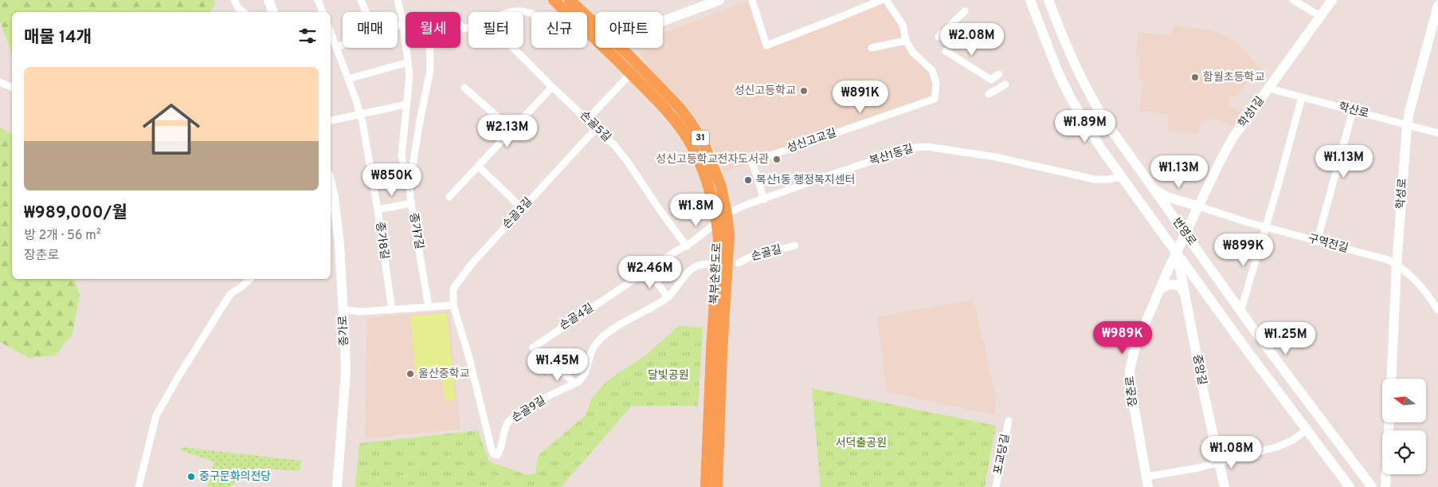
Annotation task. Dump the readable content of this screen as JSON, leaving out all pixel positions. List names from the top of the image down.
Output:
{
  "streets": {
    "main road": [
      "학성1길",
      "31",
      "학성로",
      "번영로",
      "북부순환도로",
      "종가로",
      "중앙길",
      "장춘로"
    ],
    "street": [
      "학산로",
      "손골5길",
      "성신고교길",
      "복산1동길",
      "손골3길",
      "종가7길",
      "종가8길",
      "구역전길",
      "손골길",
      "손골4길",
      "손골9길",
      "포교당길"
    ]
  },
  "crossings": [
    ["학산로", "학성1길"],
    ["학산로", "학성로"],
    ["학성1길", "번영로"],
    ["학성1길", "구역전길"],
    ["학성1길", "장춘로"],
    ["손골5길", "손골3길"],
    ["손골5길", "손골4길"],
    ["성신고교길", "복산1동길"],
    ["복산1동길", "번영로"],
    ["복산1동길", "북부순환도로"],
    ["복산1동길", "손골4길"],
    ["학성로", "구역전길"],
    ["손골3길", "손골9길"],
    ["번영로", "중앙길"],
    ["번영로", "장춘로"],
    ["북부순환도로", "손골4길"],
    ["손골4길", "손골9길"],
    ["중앙길", "장춘로"]
  ],
  "parks": ["달빛공원", "서덕출공원"],
  "places": [
    "함월초등학교",
    "성신고등학교",
    "성신고등학교전자도서관",
    "복산1동 행정복지센터",
    "울산중학교",
    "중구문화의전당"
  ],
  "north": "left",
  "page": {
    "chip": [
      "매매",
      "월세",
      "필터",
      "신규",
      "아파트"
    ],
    "heading": "매물 14개",
    "price": [
      "₩2.08M",
      "₩891K",
      "₩1.89M",
      "₩2.13M",
      "₩1.13M",
      "₩1.13M",
      "₩850K",
      "₩1.8M",
      "₩899K",
      "₩2.46M",
      "₩989K",
      "₩1.25M",
      "₩1.45M",
      "₩1.08M"
    ],
    "list": [
      {
        "name": "₩989,000/월",
        "note": "방 2개 · 56 m² · 장춘로"
      }
    ]
  }
}
